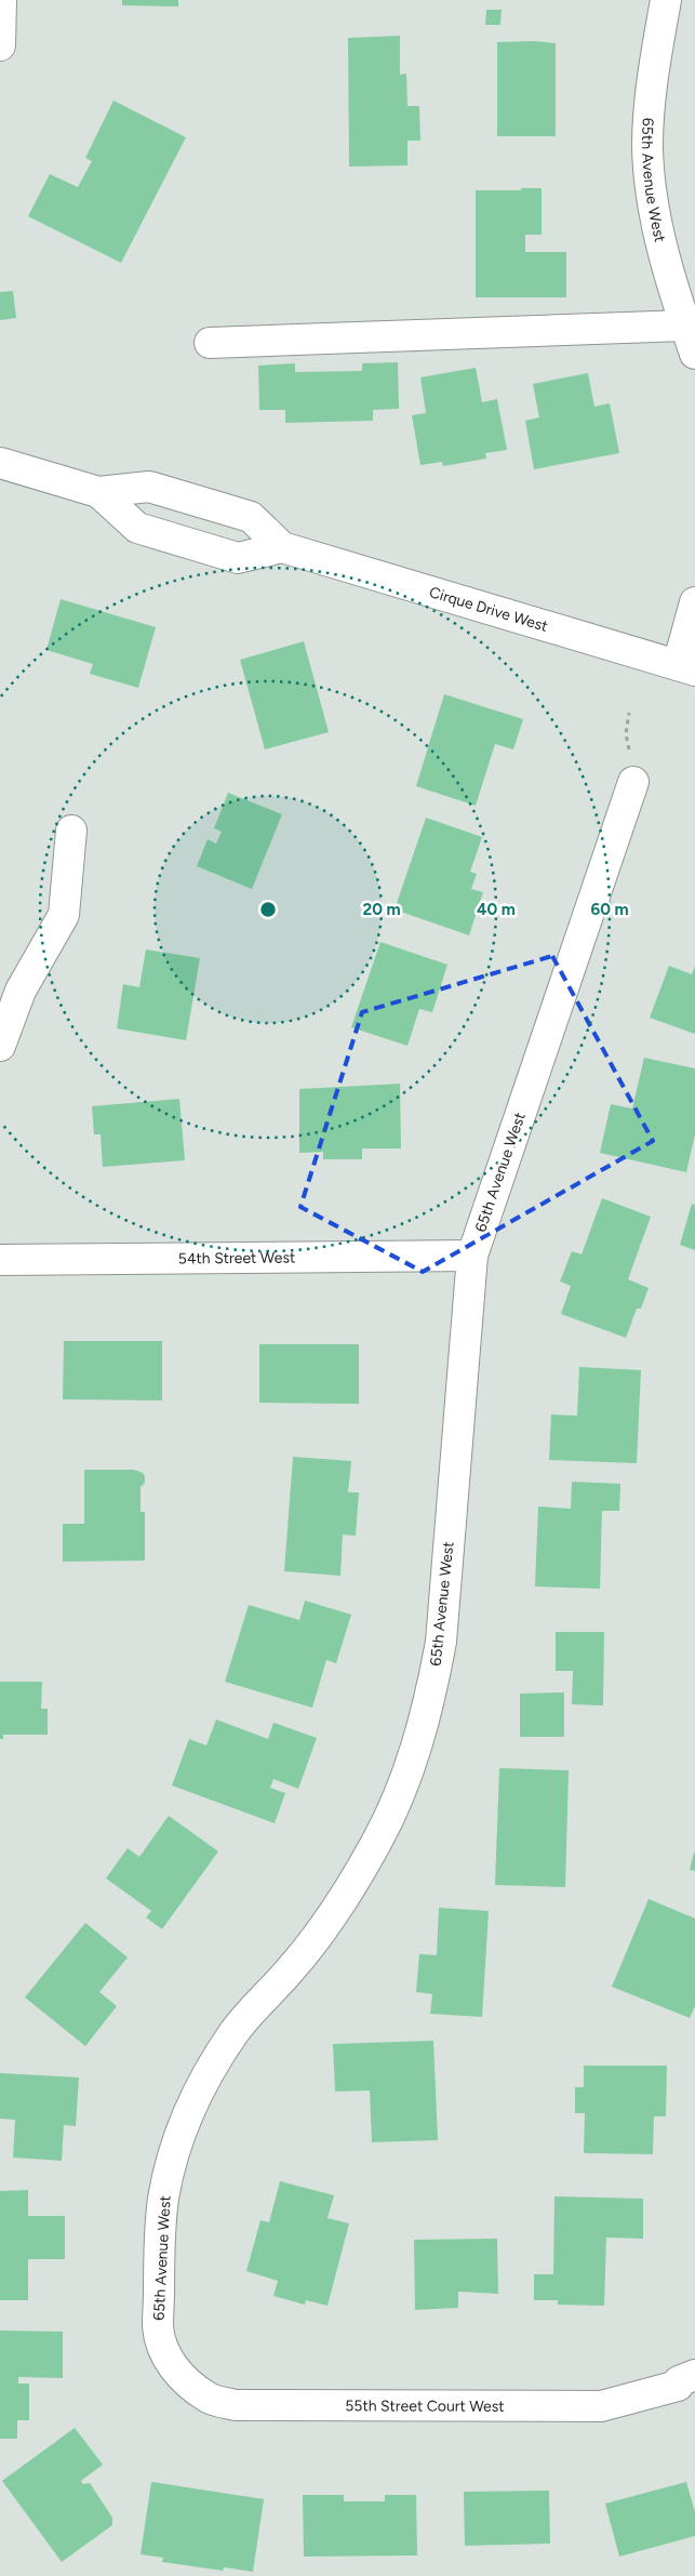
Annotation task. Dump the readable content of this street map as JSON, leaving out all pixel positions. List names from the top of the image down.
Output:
{
  "streets": {
    "street": [
      "65th Avenue West",
      "Cirque Drive West",
      "54th Street West",
      "55th Street Court West"
    ]
  },
  "crossings": [
    ["65th Avenue West", "54th Street West"],
    ["65th Avenue West", "55th Street Court West"]
  ],
  "rings": ["20 m", "40 m", "60 m"]
}
